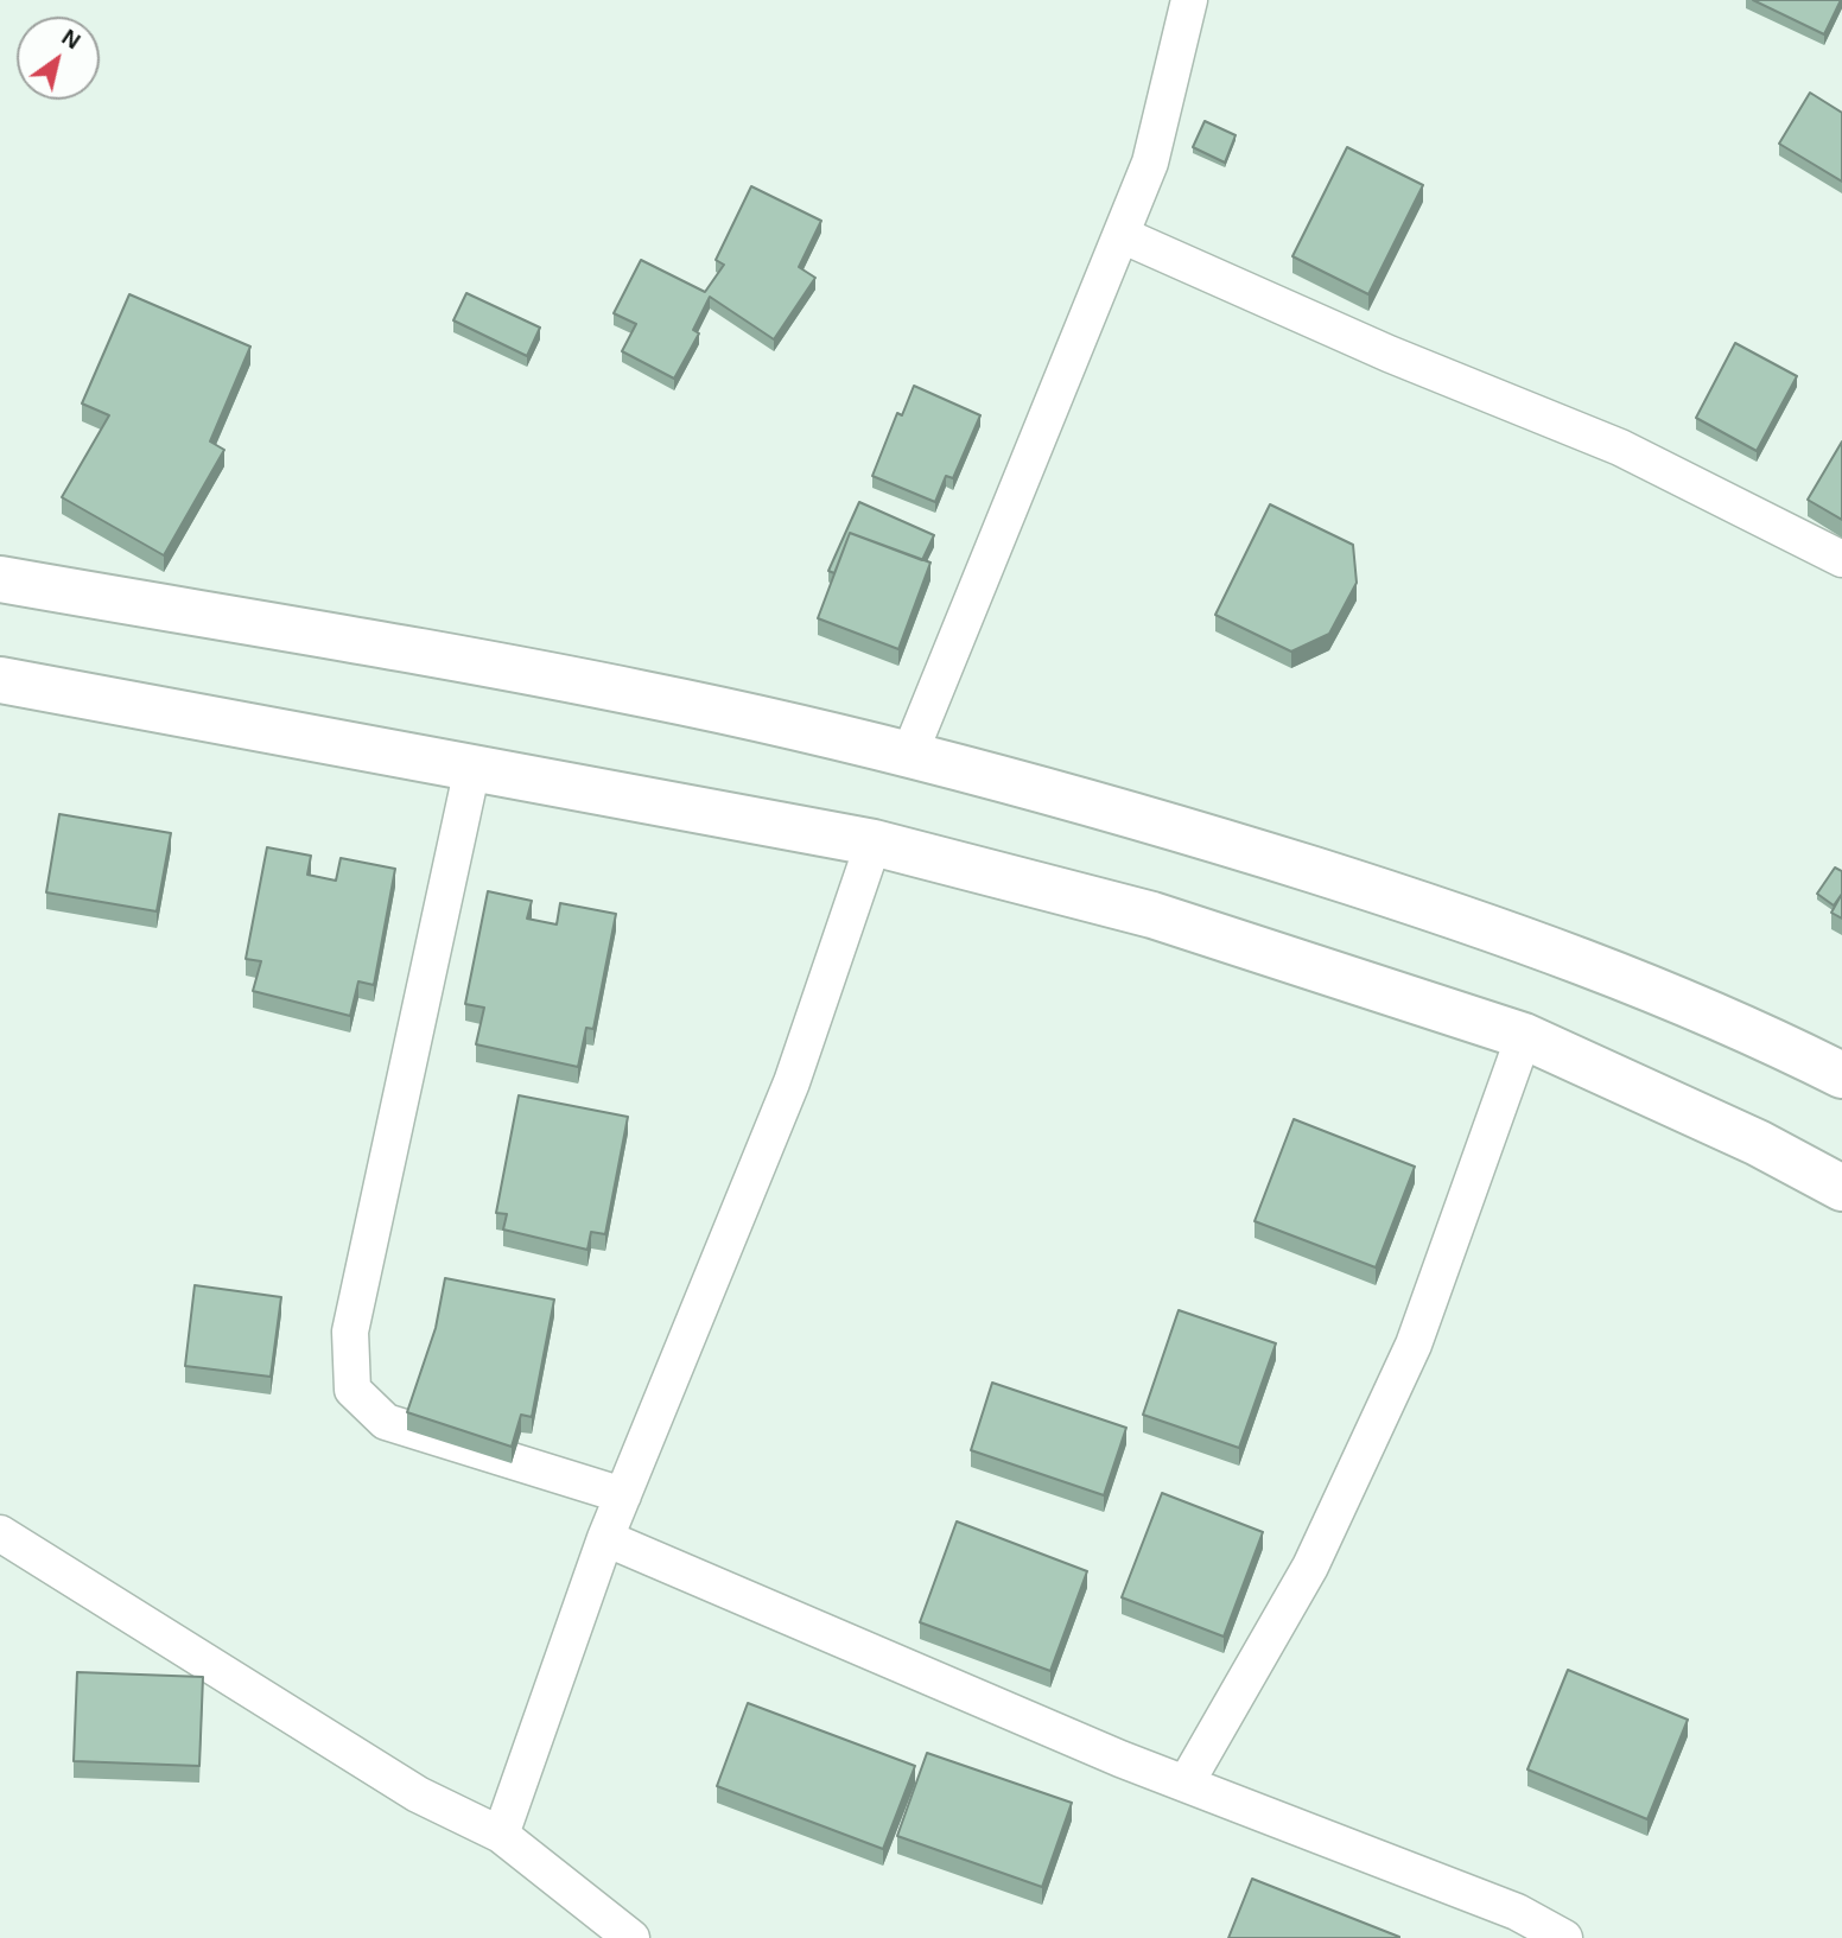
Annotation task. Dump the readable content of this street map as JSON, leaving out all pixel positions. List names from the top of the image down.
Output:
{
  "north": "top right"
}
